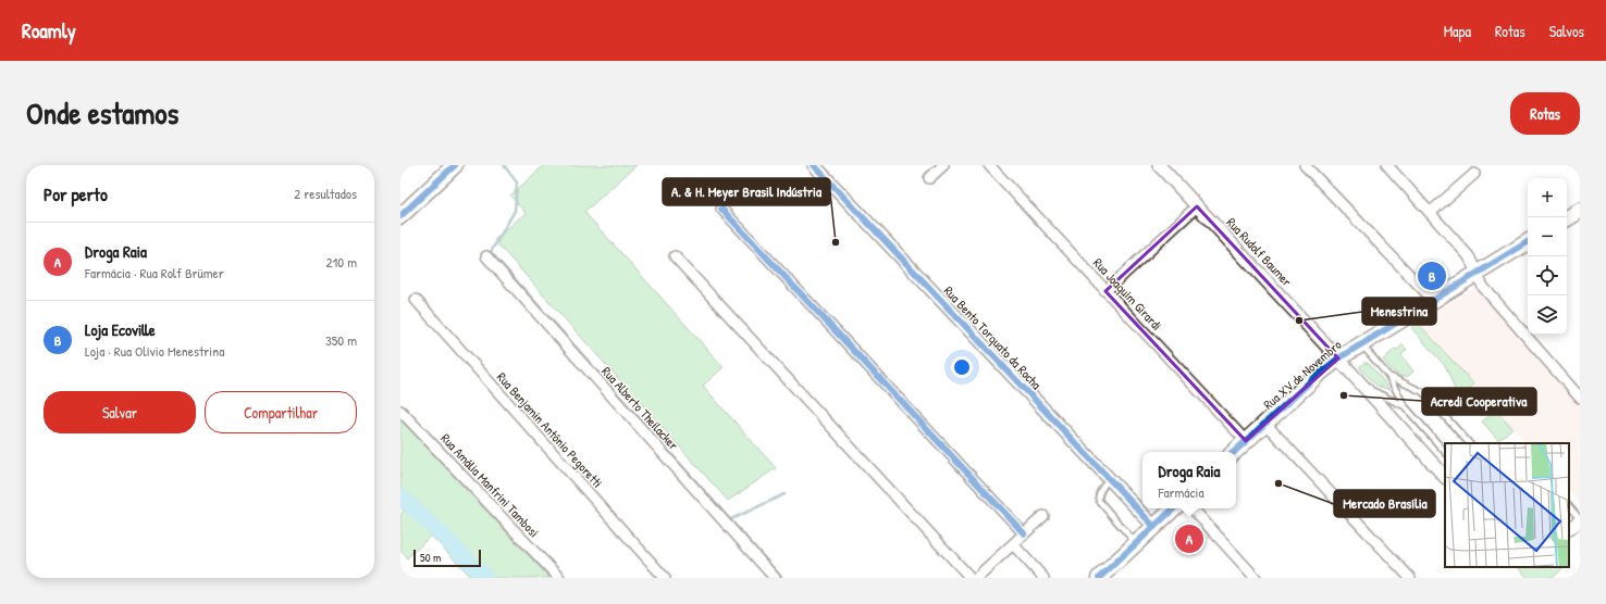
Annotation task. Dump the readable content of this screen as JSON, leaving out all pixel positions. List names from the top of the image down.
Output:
{
  "streets": {
    "main road": ["Rua XV de Novembro"],
    "street": [
      "Rua Rudolf Baumer",
      "Rua Joaquim Girardi",
      "Rua Bento Torquato da Rocha",
      "Rua Alberto Theilacker",
      "Rua Benjamin Antônio Pegoretti",
      "Rua Amália Manfrini Tambosi"
    ]
  },
  "crossings": [
    ["Rua Rudolf Baumer", "Rua XV de Novembro"],
    ["Rua Joaquim Girardi", "Rua XV de Novembro"]
  ],
  "places": [
    "A. & H. Meyer Brasil Indústria",
    "Menestrina",
    "Acredi Cooperativa",
    "Mercado Brasília"
  ],
  "scale_bar": "50 m",
  "page": {
    "header": "Roamly",
    "nav": ["Mapa", "Rotas", "Salvos"],
    "title": "Onde estamos",
    "buttons": [
      "Rotas",
      ["Salvar", "Compartilhar"]
    ],
    "heading": ["Por perto", "2 resultados"],
    "map_buttons": ["+", "−"],
    "list": [
      {
        "mark": "A",
        "name": "Droga Raia",
        "note": "Farmácia · Rua Rolf Brümer",
        "value": "210 m"
      },
      {
        "mark": "B",
        "name": "Loja Ecoville",
        "note": "Loja · Rua Olívio Menestrina",
        "value": "350 m"
      }
    ],
    "pins": ["B", "A"],
    "popup": ["Droga Raia", "Farmácia"],
    "scale": "50 m"
  }
}
